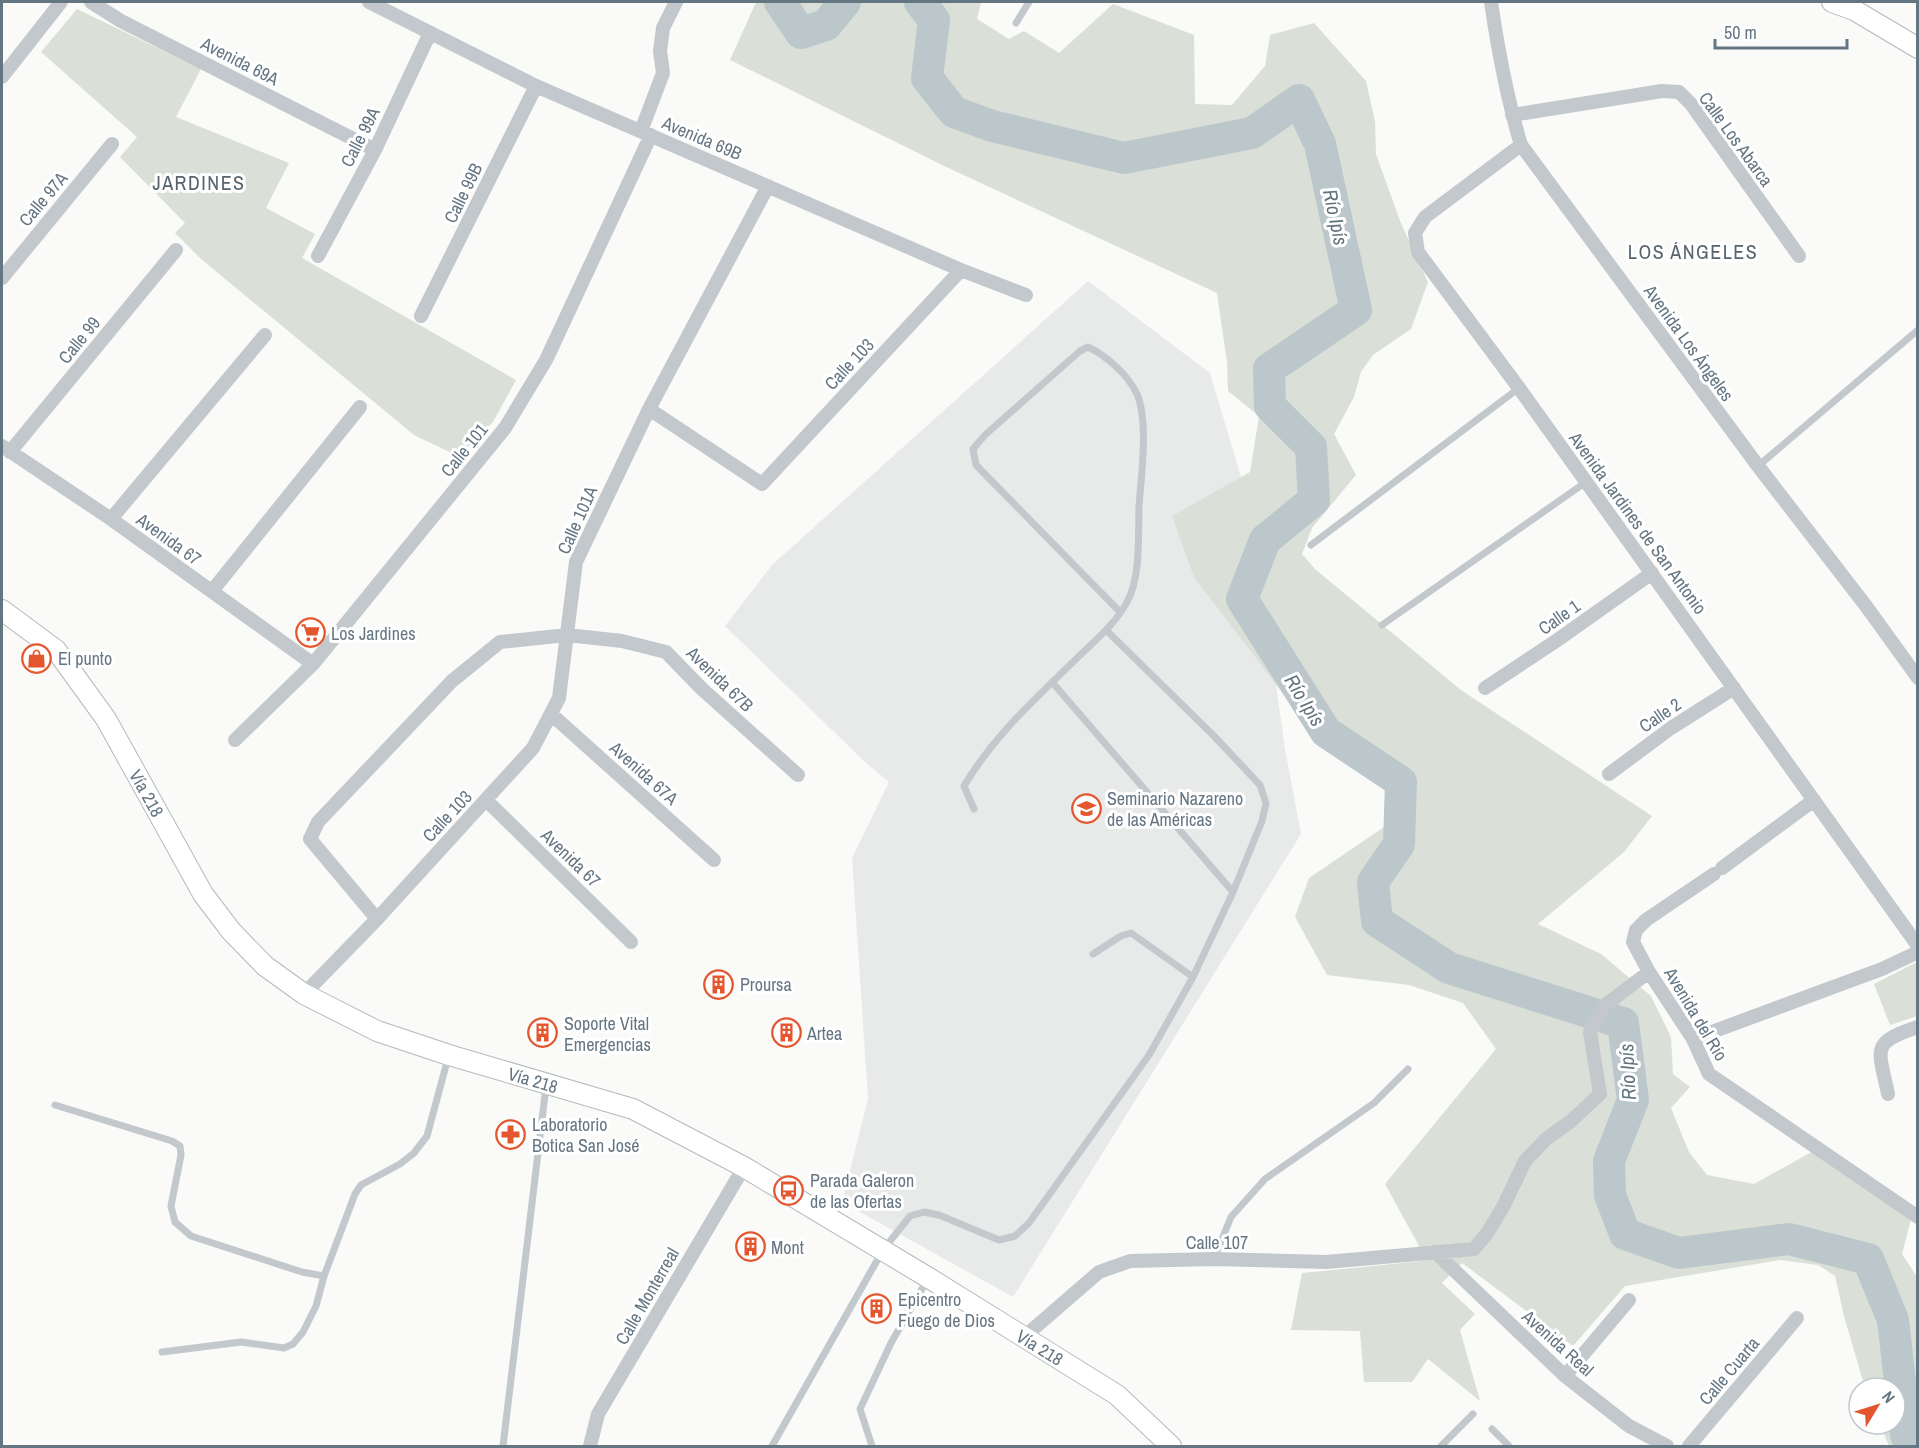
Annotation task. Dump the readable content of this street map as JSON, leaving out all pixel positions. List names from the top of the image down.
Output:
{
  "streets": {
    "main road": ["Vía 218"],
    "street": [
      "Avenida 69A",
      "Calle 99A",
      "Avenida 69B",
      "Calle Los Abarca",
      "Calle 99B",
      "Calle 97A",
      "Calle 99",
      "Avenida Los Ángeles",
      "Calle 103",
      "Calle 101",
      "Calle 101A",
      "Avenida Jardines de San Antonio",
      "Avenida 67",
      "Calle 1",
      "Avenida 67B",
      "Calle 2",
      "Avenida 67A",
      "Avenida del Río",
      "Calle 107",
      "Calle Monterreal",
      "Avenida Real",
      "Calle Cuarta"
    ]
  },
  "crossings": [
    ["Avenida 69A", "Calle 99A"],
    ["Calle 99A", "Avenida 69B"],
    ["Avenida 69B", "Calle 99B"],
    ["Avenida 69B", "Calle 103"],
    ["Avenida 69B", "Calle 101"],
    ["Avenida 69B", "Calle 101A"],
    ["Calle Los Abarca", "Avenida Los Ángeles"],
    ["Calle 99", "Avenida 67"],
    ["Avenida Los Ángeles", "Avenida Jardines de San Antonio"],
    ["Calle 103", "Calle 101A"],
    ["Calle 103", "Avenida 67"],
    ["Calle 103", "Avenida 67B"],
    ["Calle 103", "Avenida 67A"],
    ["Calle 103", "Vía 218"],
    ["Calle 101", "Avenida 67"],
    ["Calle 101A", "Avenida 67B"],
    ["Avenida Jardines de San Antonio", "Calle 1"],
    ["Avenida Jardines de San Antonio", "Calle 2"],
    ["Avenida Jardines de San Antonio", "Avenida del Río"],
    ["Vía 218", "Calle 107"],
    ["Vía 218", "Calle Monterreal"],
    ["Avenida del Río", "Calle 107"],
    ["Calle 107", "Avenida Real"]
  ],
  "districts": ["JARDINES", "LOS ÁNGELES"],
  "water": ["Río Ipís"],
  "places": {
    "supermarket": ["Los Jardines"],
    "shop": ["El punto"],
    "school or university": ["Seminario Nazareno de las Américas"],
    "building": [
      "Proursa",
      "Soporte Vital Emergencias",
      "Artea",
      "Mont",
      "Epicentro Fuego de Dios"
    ],
    "pharmacy": ["Laboratorio Botica San José"],
    "bus stop": ["Parada Galeron de las Ofertas"]
  },
  "scale_bar": "50 m",
  "north": "top right"
}
